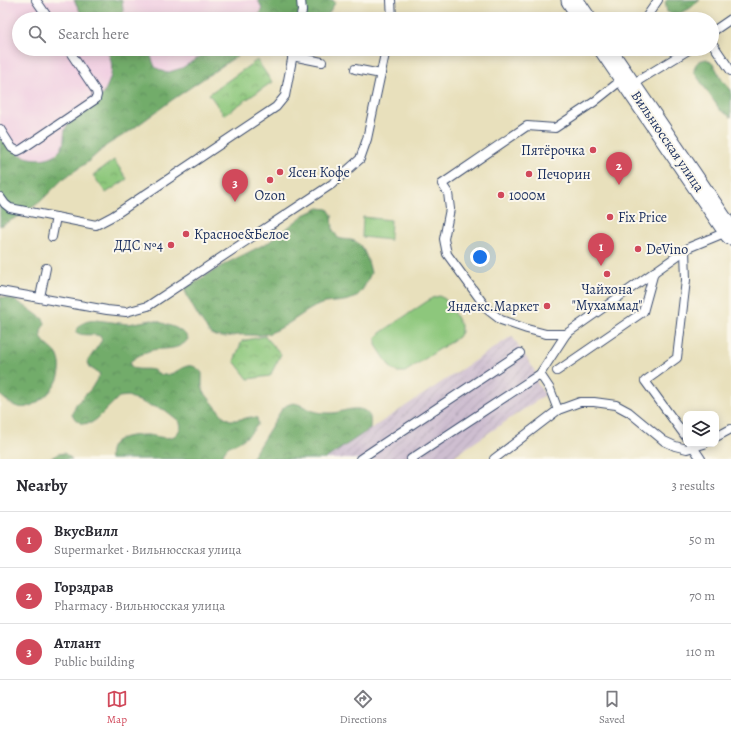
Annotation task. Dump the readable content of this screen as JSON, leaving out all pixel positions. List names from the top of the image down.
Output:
{
  "streets": {
    "street": ["Вильнюсская улица"]
  },
  "places": [
    "Пятёрочка",
    "Ясен Кофе",
    "Печорин",
    "Ozon",
    "1000м",
    "Fix Price",
    "Красное&Белое",
    "ДДС №4",
    "DeVino",
    "Чайхона \"Мухаммад\"",
    "Яндекс.Маркет"
  ],
  "page": {
    "search": "Search here",
    "pins": ["2", "3", "1"],
    "heading": ["Nearby", "3 results"],
    "list": [
      {
        "mark": "1",
        "name": "ВкусВилл",
        "note": "Supermarket · Вильнюсская улица",
        "value": "50 m"
      },
      {
        "mark": "2",
        "name": "Горздрав",
        "note": "Pharmacy · Вильнюсская улица",
        "value": "70 m"
      },
      {
        "mark": "3",
        "name": "Атлант",
        "note": "Public building",
        "value": "110 m"
      }
    ],
    "nav": ["Map", "Directions", "Saved"]
  }
}
